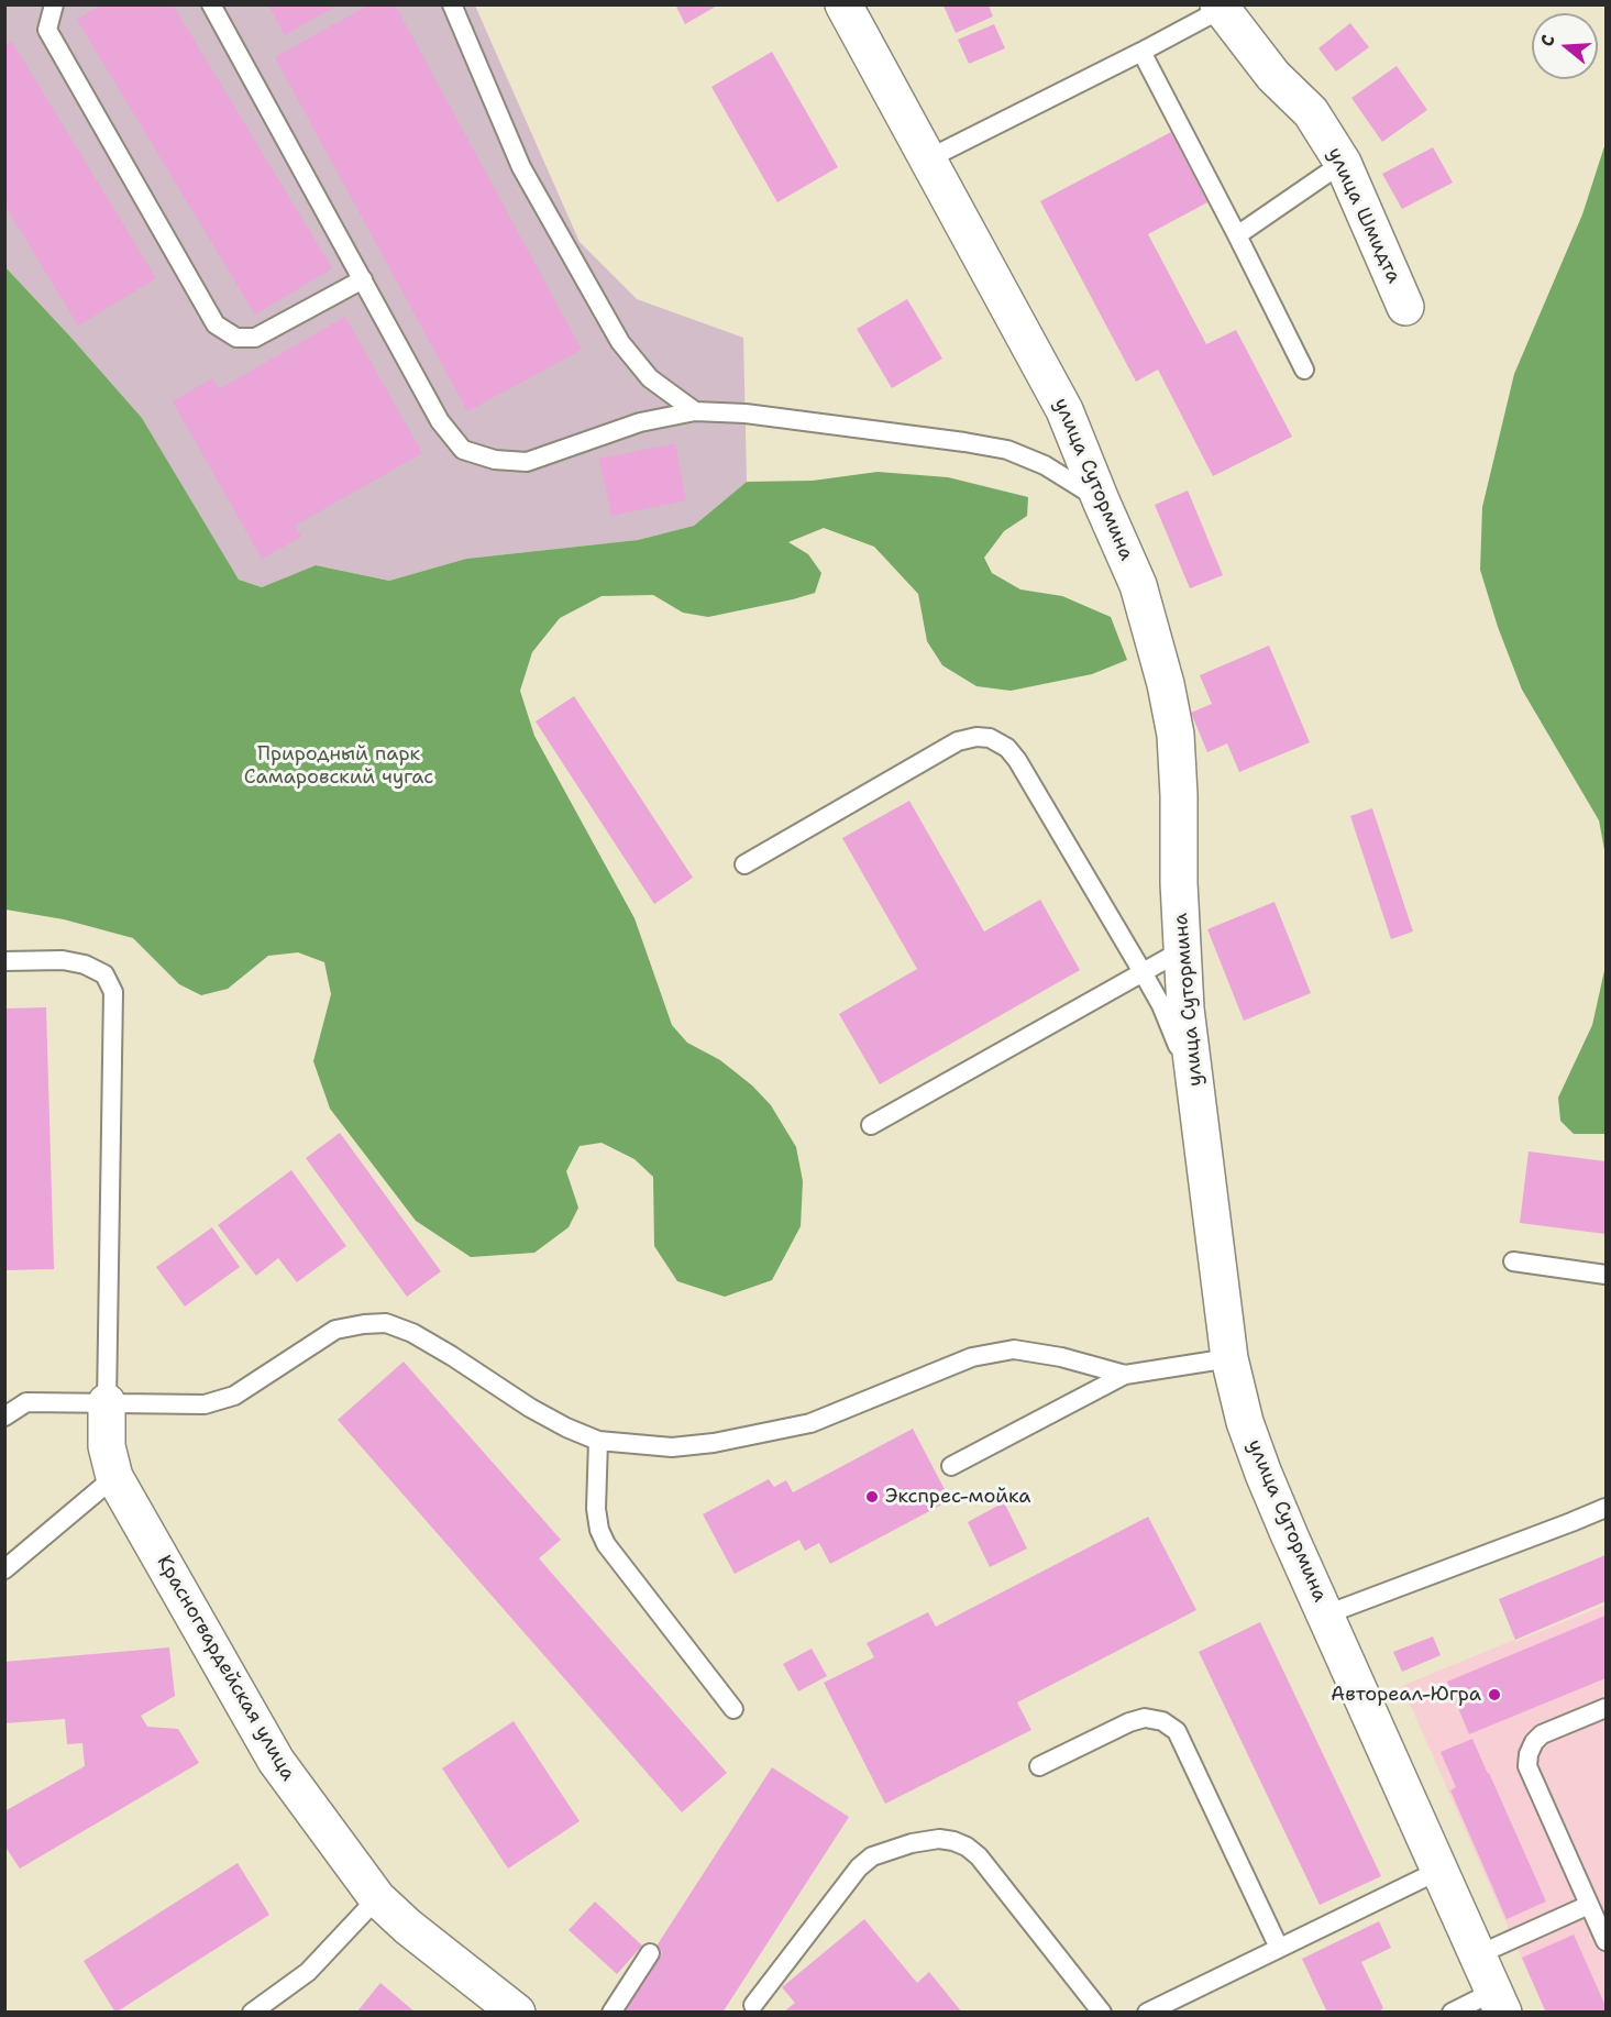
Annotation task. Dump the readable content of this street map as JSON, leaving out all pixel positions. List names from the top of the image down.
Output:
{
  "streets": {
    "street": ["улица Шмидта", "улица Сутормина", "Красногвардейская улица"]
  },
  "parks": ["Природный парк Самаровский чугас"],
  "places": ["Экспрес-мойка", "Автореал-Югра"],
  "north": "left"
}
